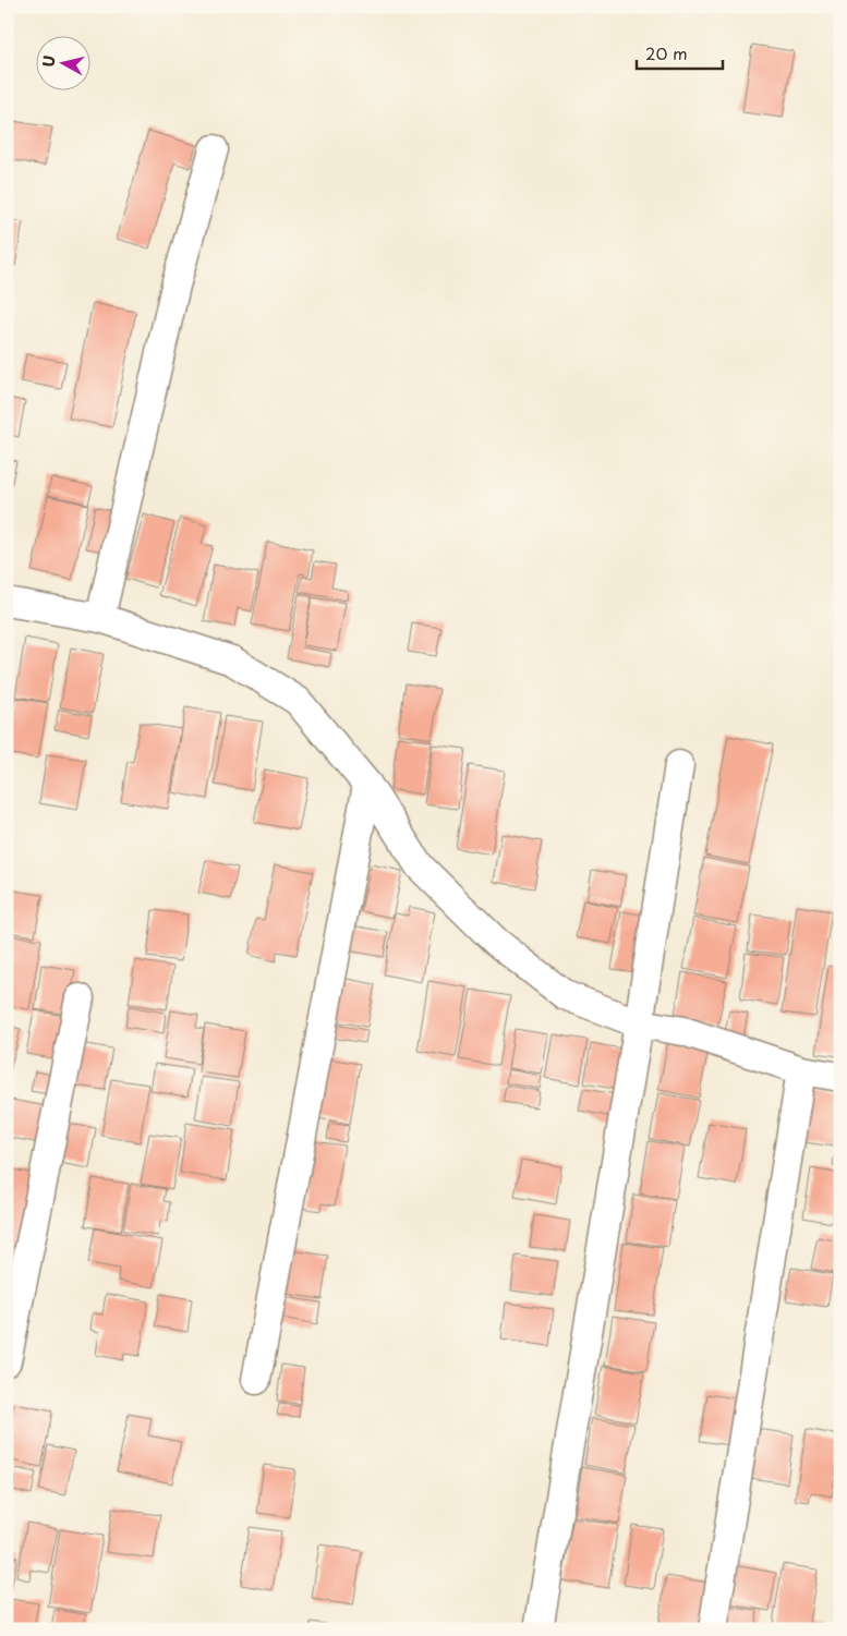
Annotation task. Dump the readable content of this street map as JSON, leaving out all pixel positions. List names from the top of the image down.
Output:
{
  "scale_bar": "20 m",
  "north": "left"
}
